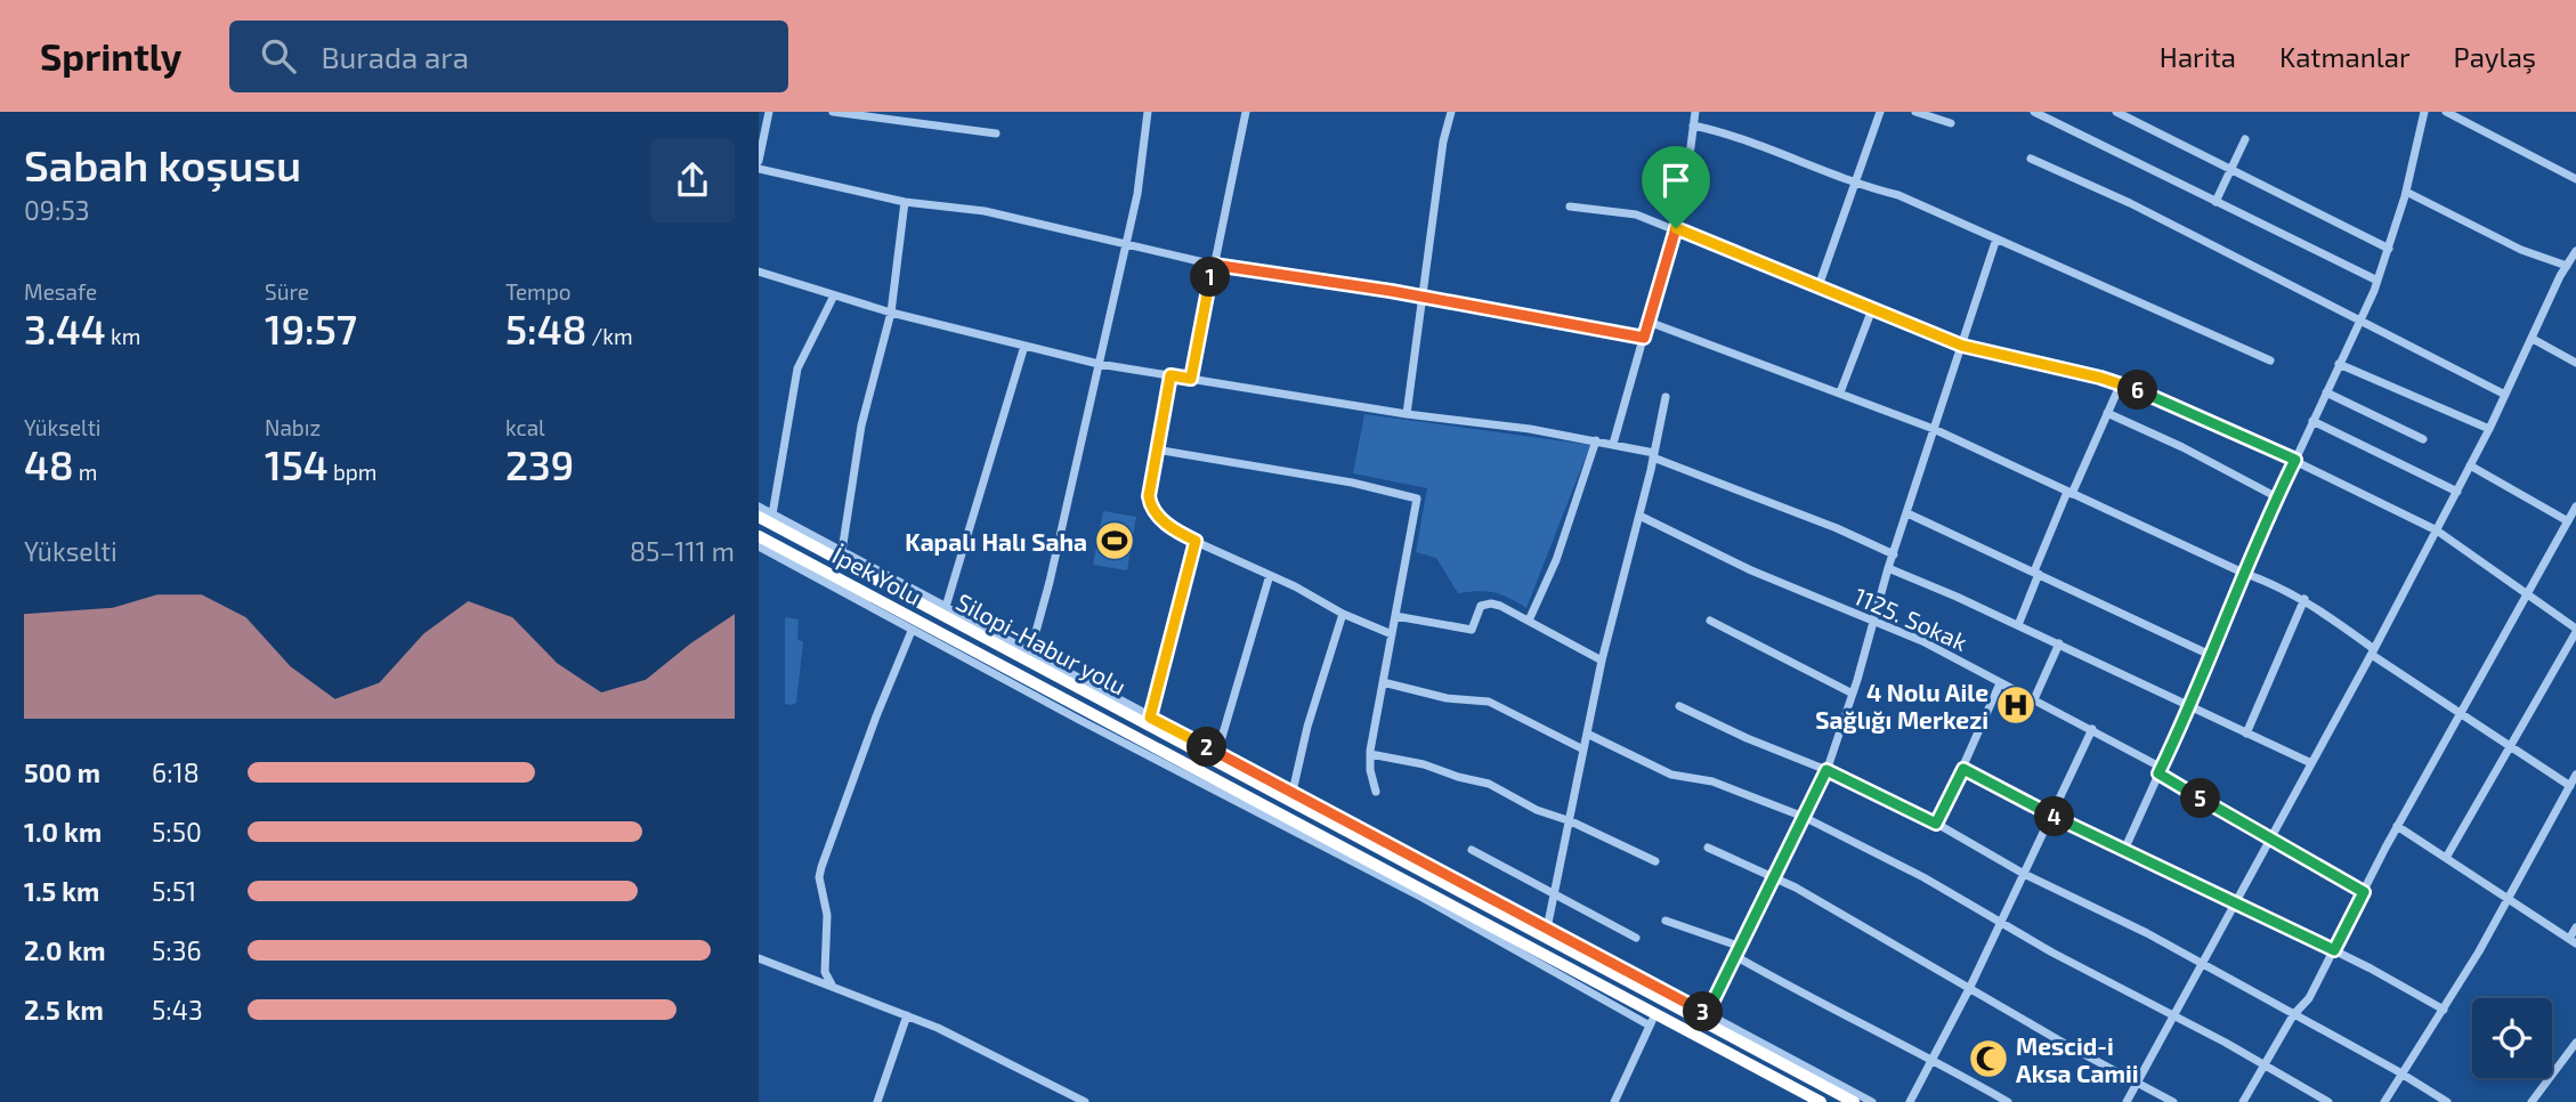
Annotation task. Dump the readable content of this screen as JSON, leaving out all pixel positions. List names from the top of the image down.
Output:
{
  "streets": {
    "highway": ["İpek Yolu", "Silopi-Habur yolu"],
    "street": ["1125. Sokak"]
  },
  "places": {
    "sports": ["Kapalı Halı Saha"],
    "hospital": ["4 Nolu Aile Sağlığı Merkezi"],
    "mosque": ["Mescid-i Aksa Camii"]
  },
  "page": {
    "header": "Sprintly",
    "search": "Burada ara",
    "nav": ["Harita", "Katmanlar", "Paylaş"],
    "heading": ["Sabah koşusu", "09:53"],
    "stats": [
      ["Mesafe", "3.44 km"],
      ["Süre", "19:57"],
      ["Tempo", "5:48 /km"],
      ["Yükselti", "48 m"],
      ["Nabız", "154 bpm"],
      ["kcal", "239"]
    ],
    "pins": [
      "1",
      "6",
      "2",
      "5",
      "4",
      "3"
    ],
    "chart": ["Yükselti", "85–111 m"],
    "list": [
      {
        "name": "500 m",
        "note": "6:18"
      },
      {
        "name": "1.0 km",
        "note": "5:50"
      },
      {
        "name": "1.5 km",
        "note": "5:51"
      },
      {
        "name": "2.0 km",
        "note": "5:36"
      },
      {
        "name": "2.5 km",
        "note": "5:43"
      }
    ]
  }
}
